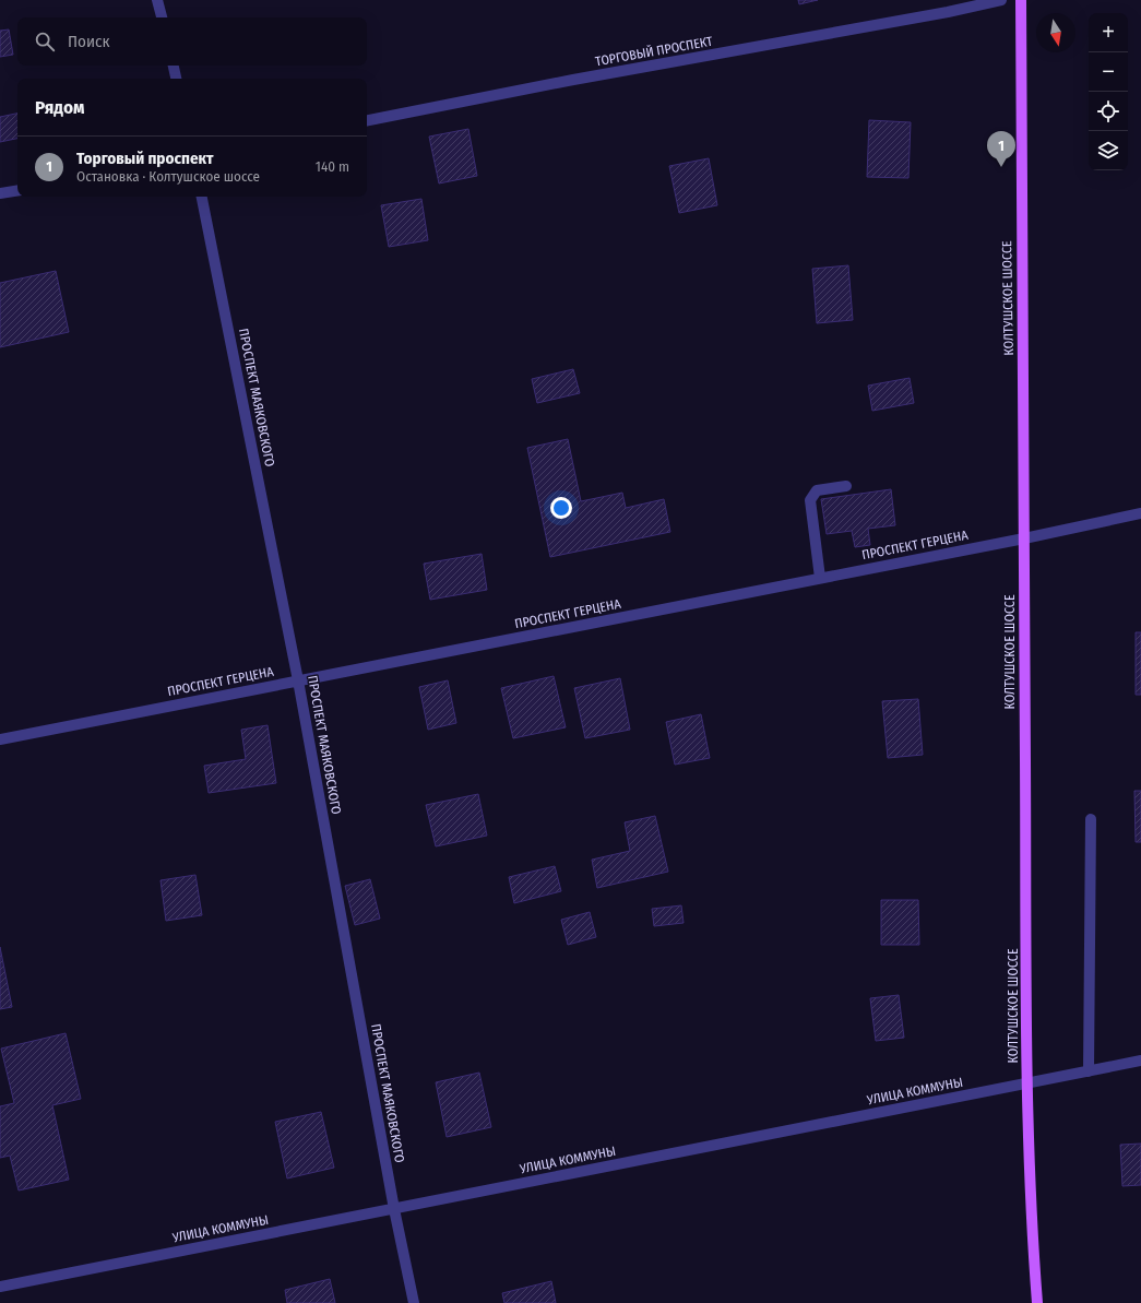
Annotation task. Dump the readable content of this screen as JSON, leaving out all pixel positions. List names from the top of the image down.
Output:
{
  "streets": {
    "main road": ["КОЛТУШСКОЕ ШОССЕ"],
    "street": [
      "ТОРГОВЫЙ ПРОСПЕКТ",
      "ПРОСПЕКТ МАЯКОВСКОГО",
      "ПРОСПЕКТ ГЕРЦЕНА",
      "УЛИЦА КОММУНЫ"
    ]
  },
  "crossings": [
    ["КОЛТУШСКОЕ ШОССЕ", "ПРОСПЕКТ ГЕРЦЕНА"],
    ["КОЛТУШСКОЕ ШОССЕ", "УЛИЦА КОММУНЫ"],
    ["ПРОСПЕКТ МАЯКОВСКОГО", "ПРОСПЕКТ ГЕРЦЕНА"],
    ["ПРОСПЕКТ МАЯКОВСКОГО", "УЛИЦА КОММУНЫ"]
  ],
  "north": "bottom",
  "page": {
    "map_buttons": ["+", "−"],
    "search": "Поиск",
    "heading": "Рядом",
    "pins": "1",
    "list": [
      {
        "mark": "1",
        "name": "Торговый проспект",
        "note": "Остановка · Колтушское шоссе",
        "value": "140 m"
      }
    ]
  }
}
